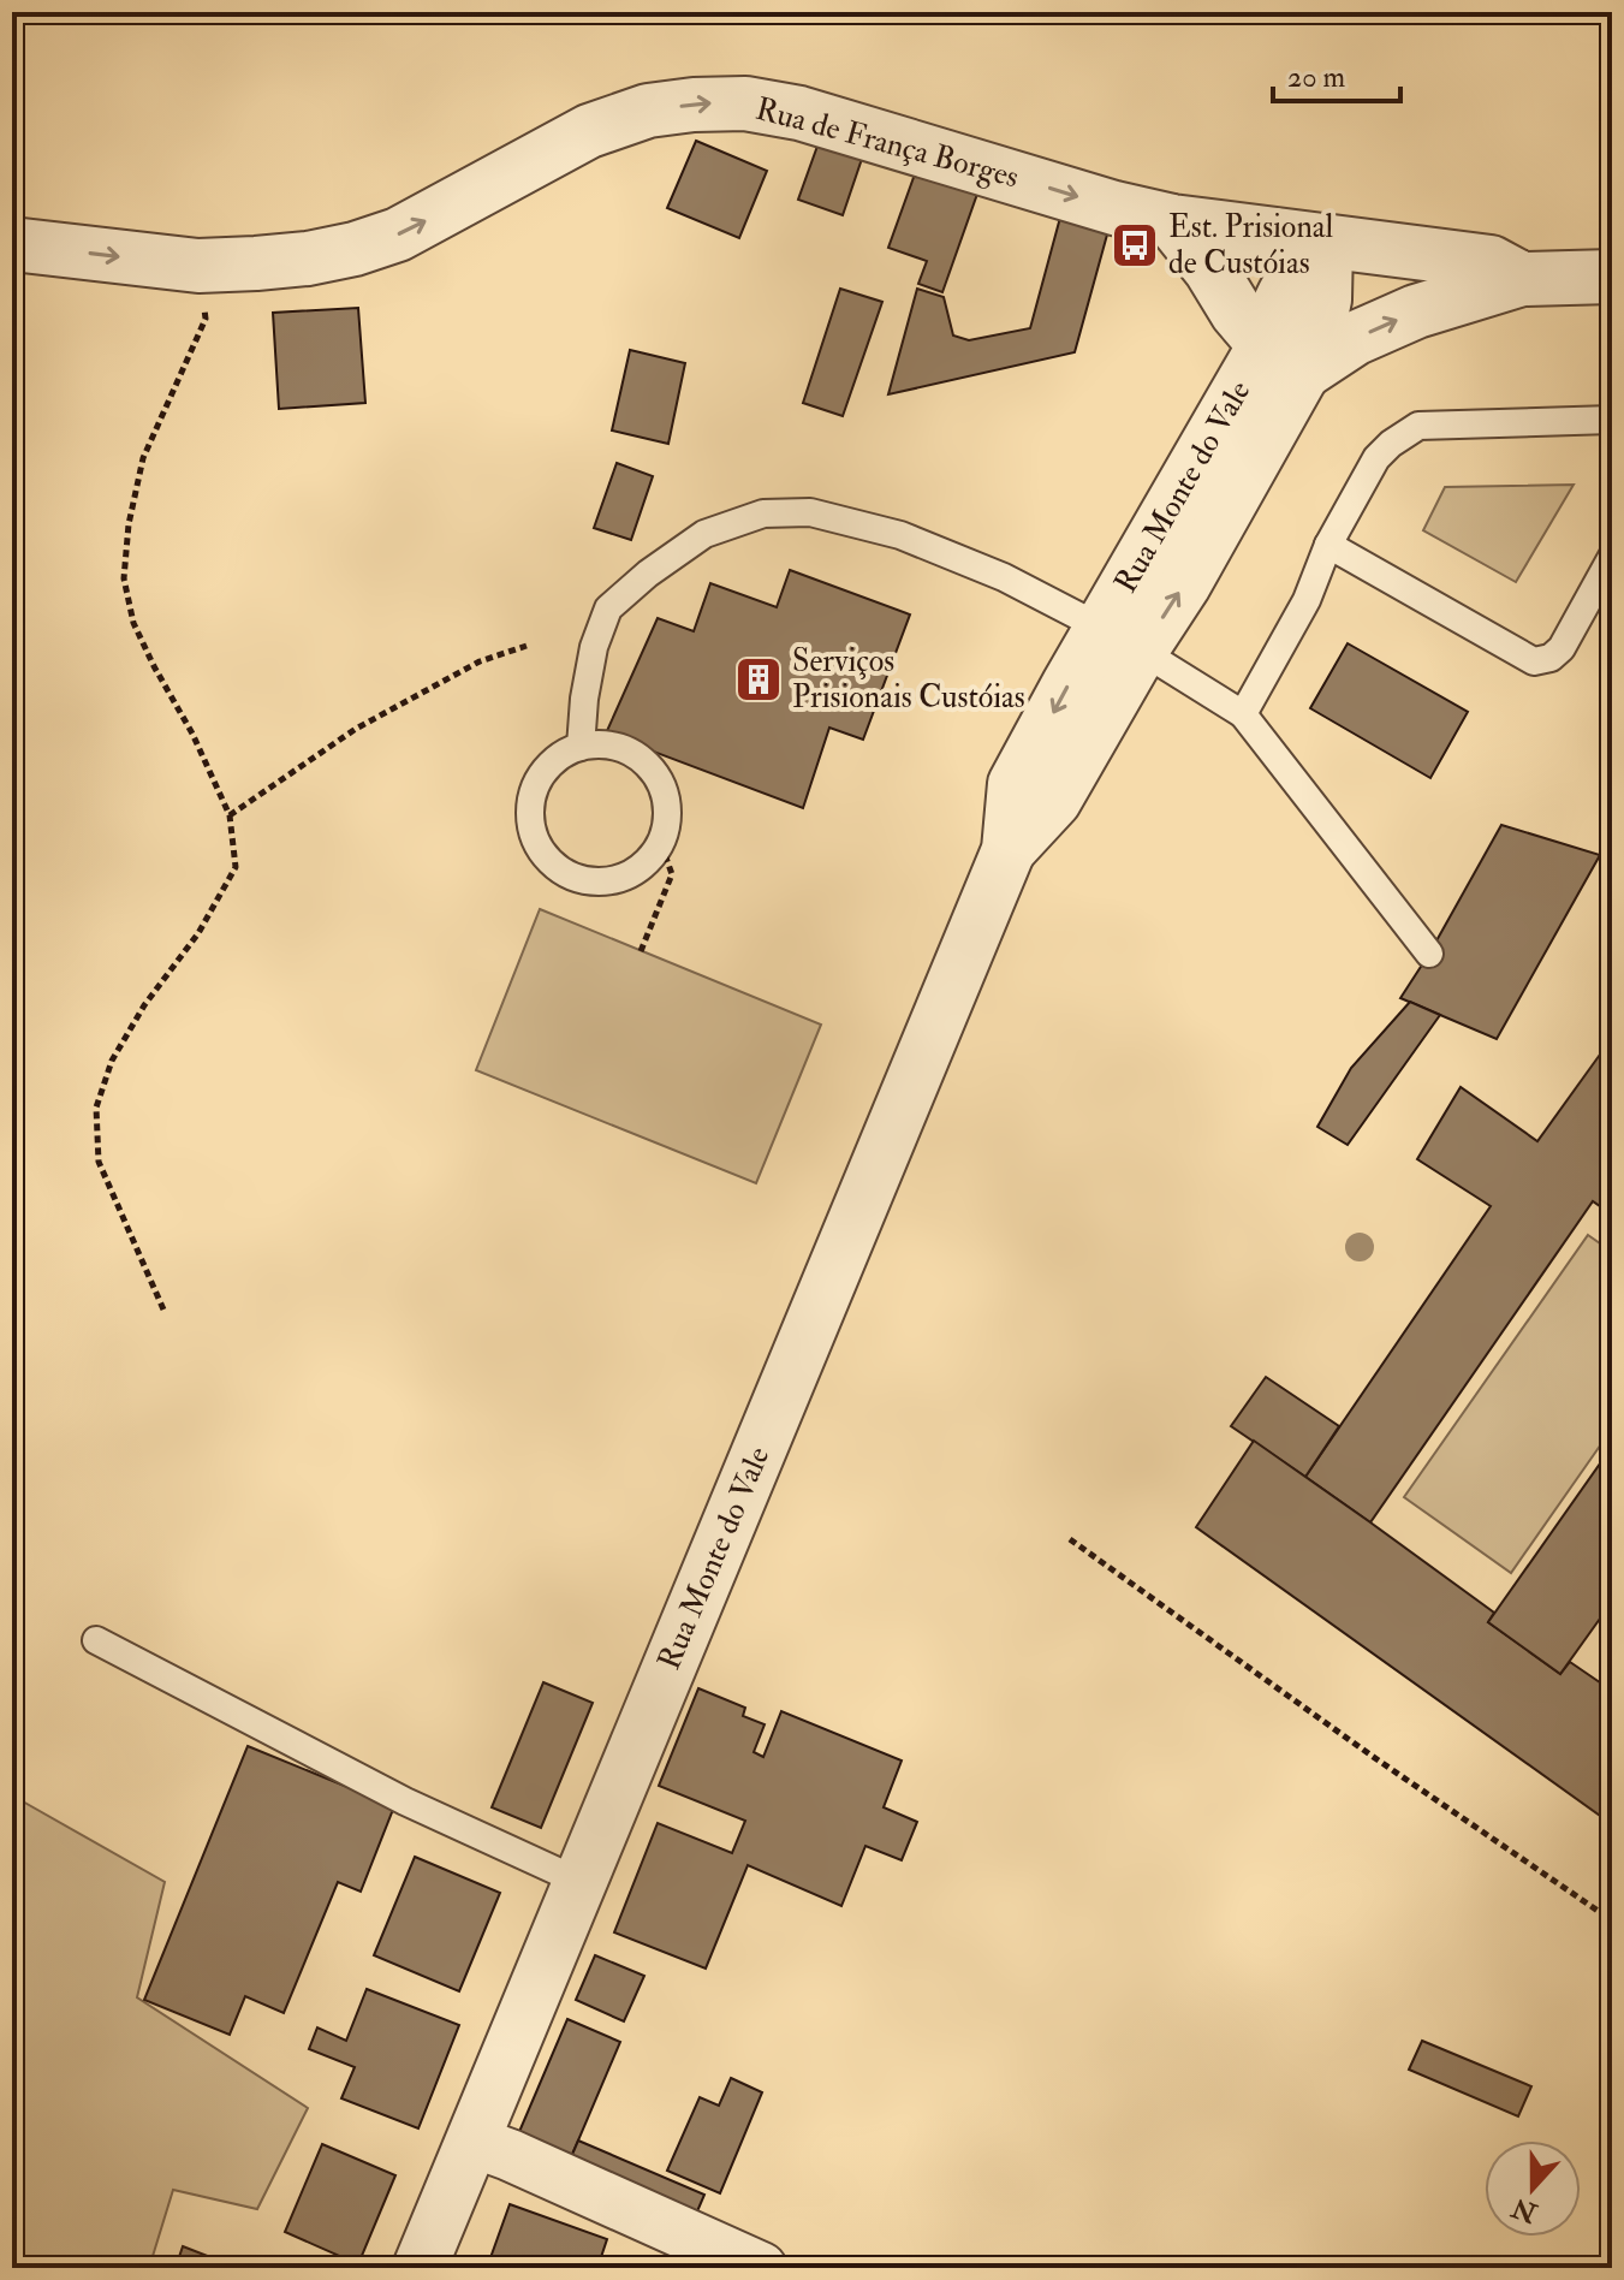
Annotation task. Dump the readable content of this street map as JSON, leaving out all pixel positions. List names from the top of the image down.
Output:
{
  "streets": {
    "street": ["Rua de França Borges", "Rua Monte do Vale"]
  },
  "crossings": [
    ["Rua de França Borges", "Rua Monte do Vale"]
  ],
  "one_way": ["Rua de França Borges"],
  "places": {
    "bus stop": ["Est. Prisional de Custóias"],
    "building": ["Serviços Prisionais Custóias"]
  },
  "scale_bar": "20 m",
  "north": "bottom"
}
